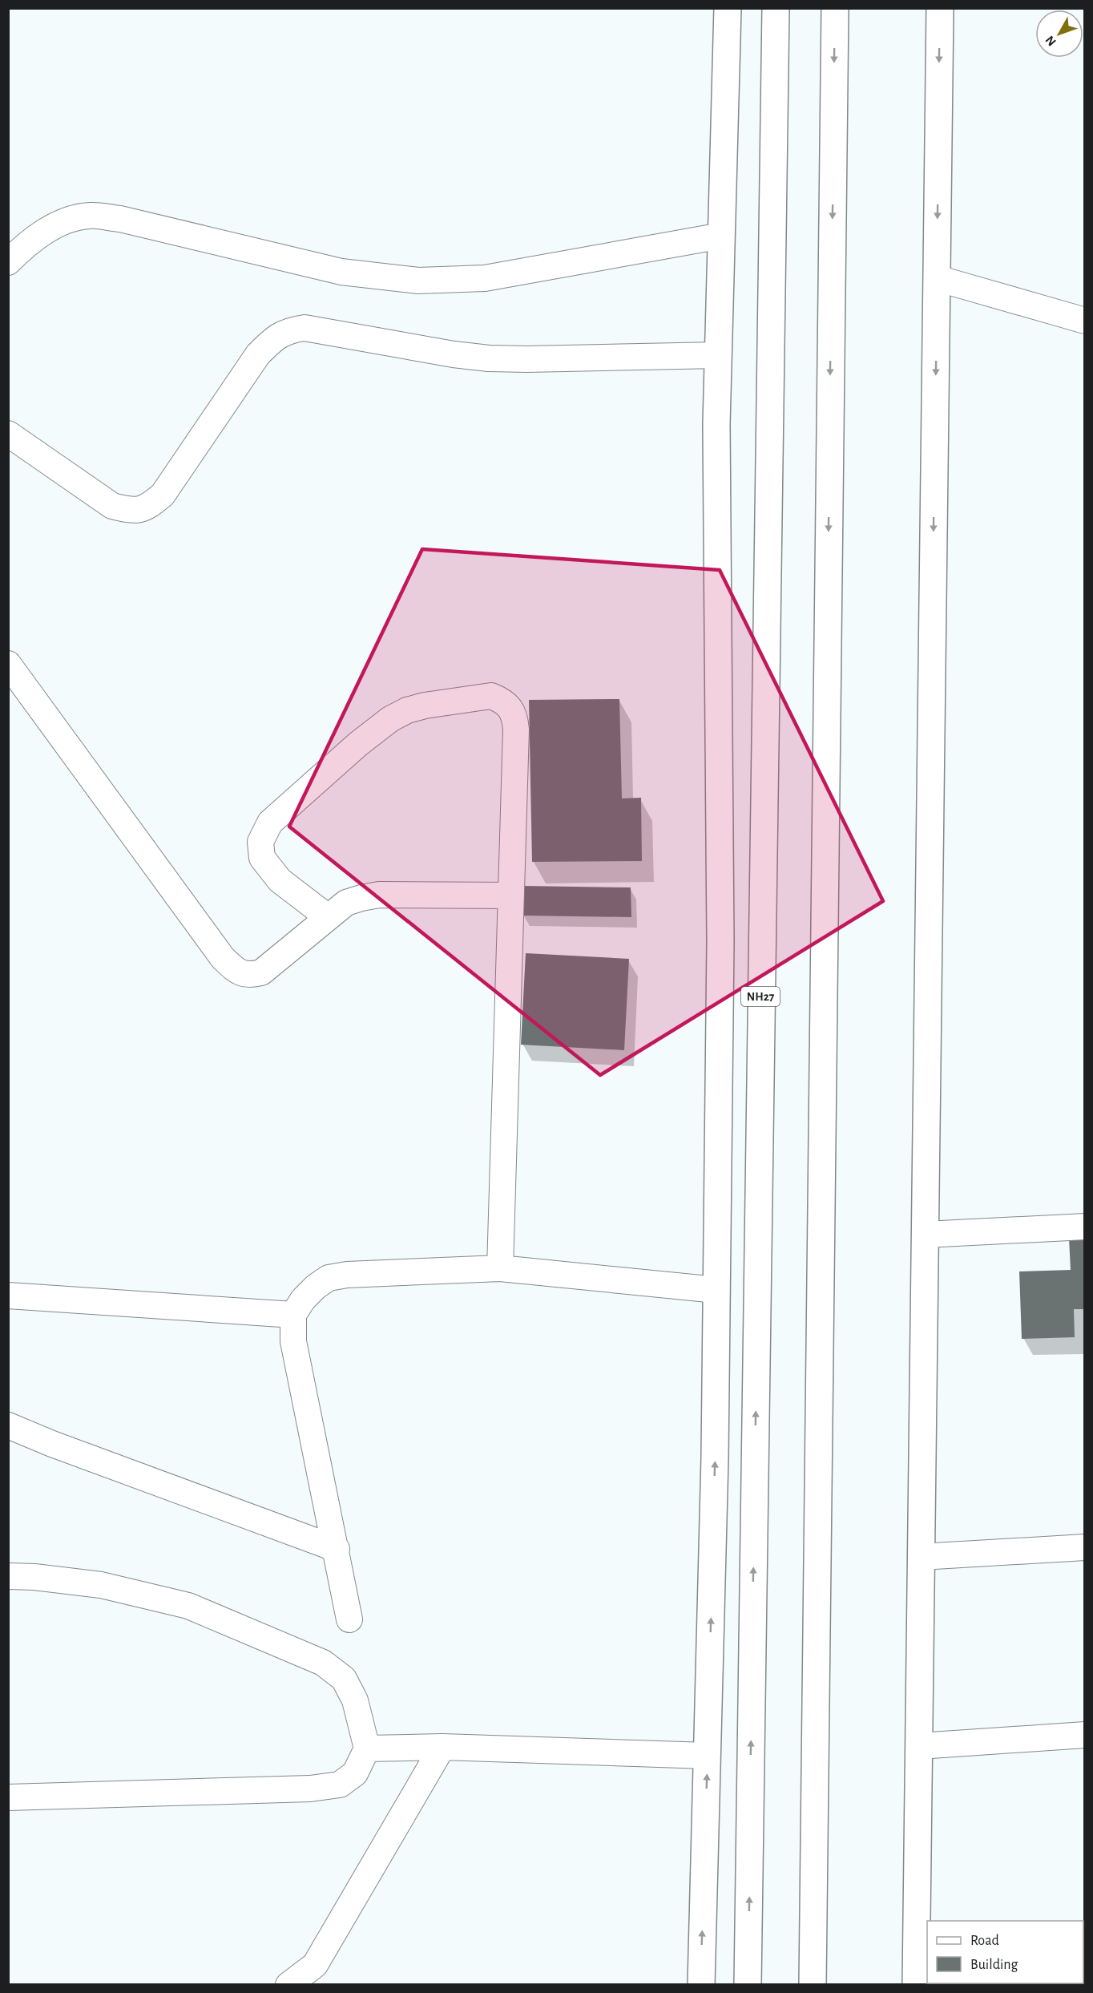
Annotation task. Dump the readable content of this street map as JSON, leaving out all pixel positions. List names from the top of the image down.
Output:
{
  "streets": {
    "main road": ["NH27"]
  },
  "legend": ["Road", "Building"],
  "north": "bottom left"
}
